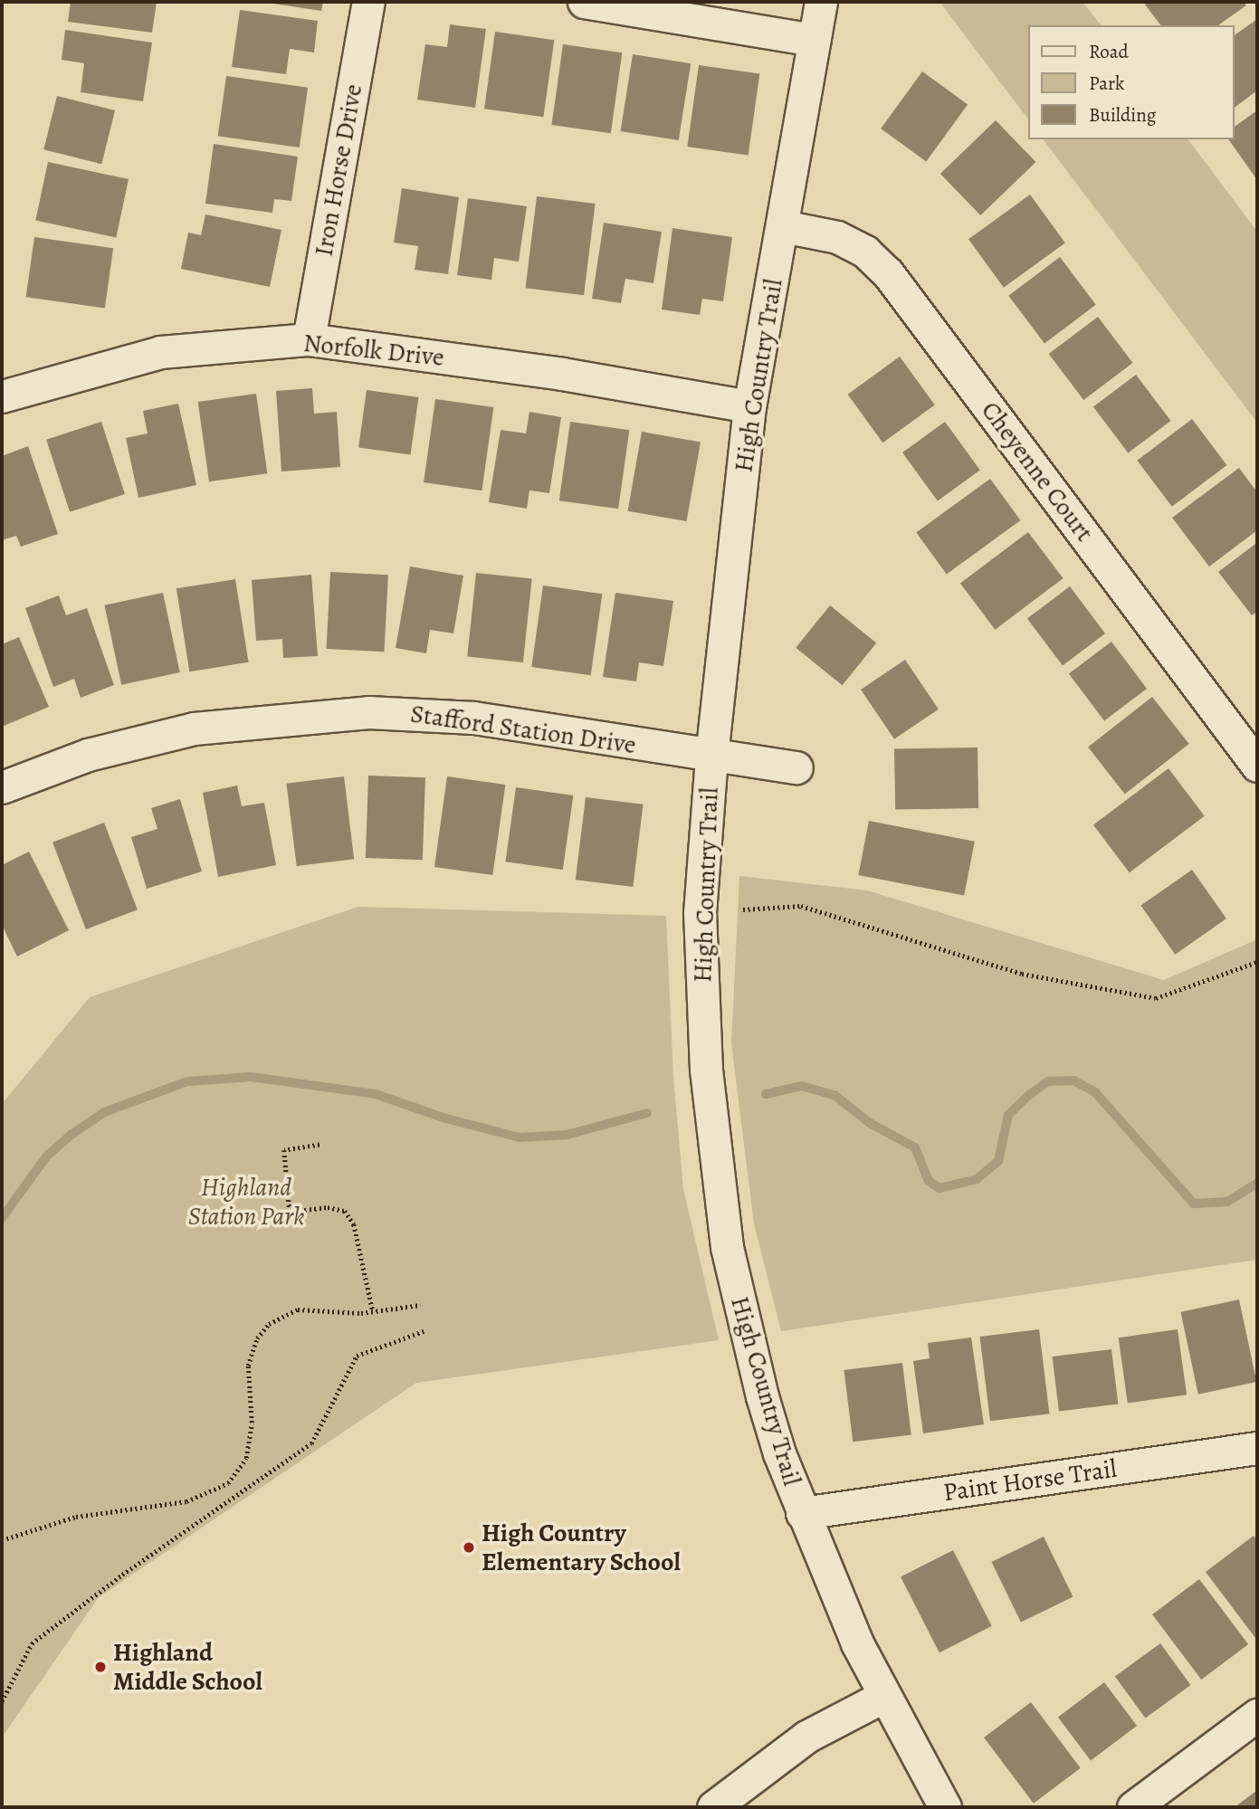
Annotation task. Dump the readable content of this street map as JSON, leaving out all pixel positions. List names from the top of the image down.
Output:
{
  "streets": {
    "street": [
      "Iron Horse Drive",
      "Norfolk Drive",
      "High Country Trail",
      "Cheyenne Court",
      "Stafford Station Drive",
      "Paint Horse Trail"
    ]
  },
  "crossings": [
    ["Iron Horse Drive", "Norfolk Drive"],
    ["Norfolk Drive", "High Country Trail"],
    ["High Country Trail", "Cheyenne Court"],
    ["High Country Trail", "Stafford Station Drive"],
    ["High Country Trail", "Paint Horse Trail"]
  ],
  "parks": ["Highland Station Park"],
  "places": ["High Country Elementary School", "Highland Middle School"],
  "legend": ["Road", "Park", "Building"]
}
